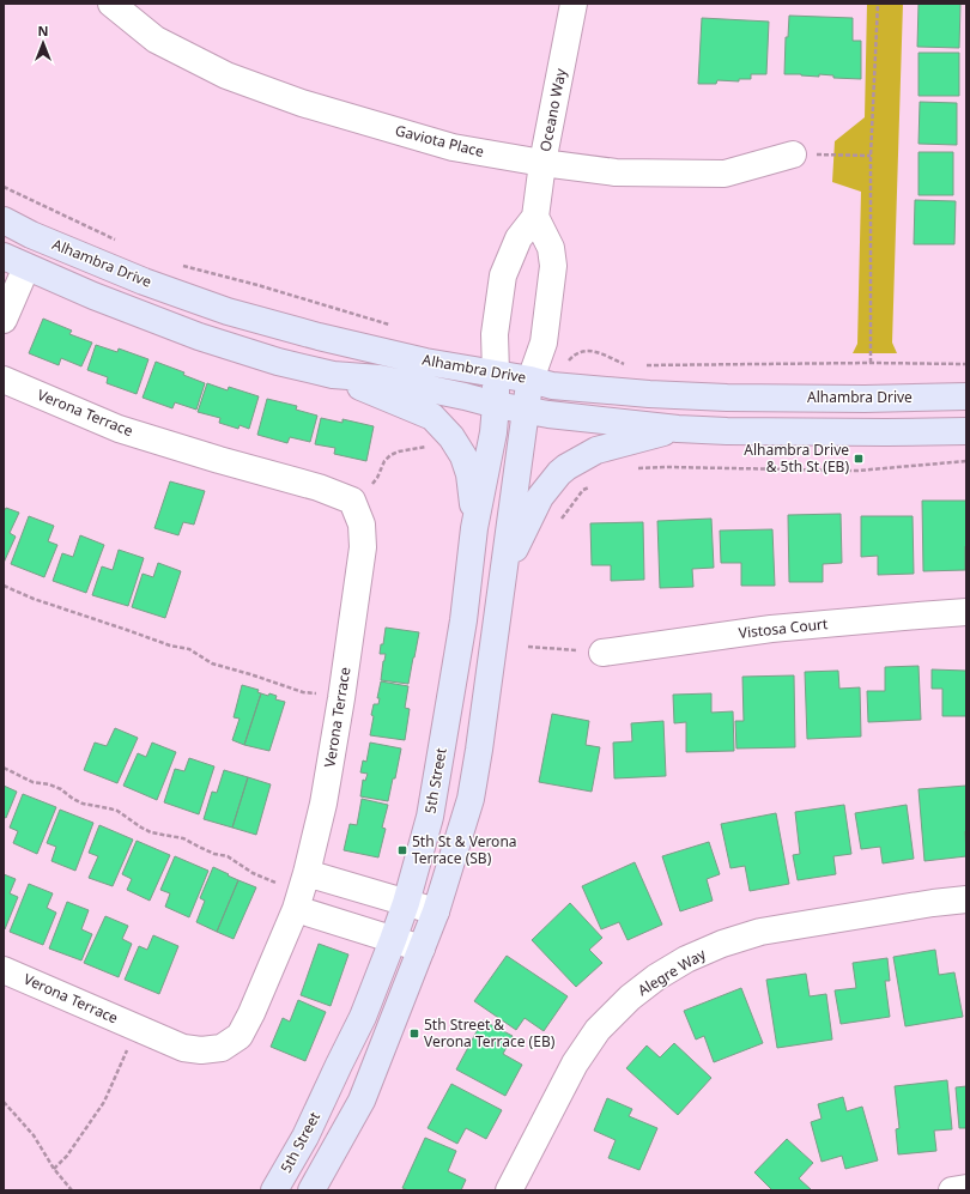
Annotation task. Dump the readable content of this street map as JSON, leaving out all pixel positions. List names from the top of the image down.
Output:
{
  "streets": {
    "main road": ["Alhambra Drive", "5th Street"],
    "street": [
      "Oceano Way",
      "Gaviota Place",
      "Verona Terrace",
      "Vistosa Court",
      "Alegre Way"
    ]
  },
  "crossings": [
    ["Oceano Way", "Gaviota Place"],
    ["Alhambra Drive", "5th Street"]
  ],
  "places": {
    "transit": ["Alhambra Drive & 5th St (EB)", "5th St & Verona Terrace (SB)", "5th Street & Verona Terrace (EB)"]
  },
  "north": "top"
}
